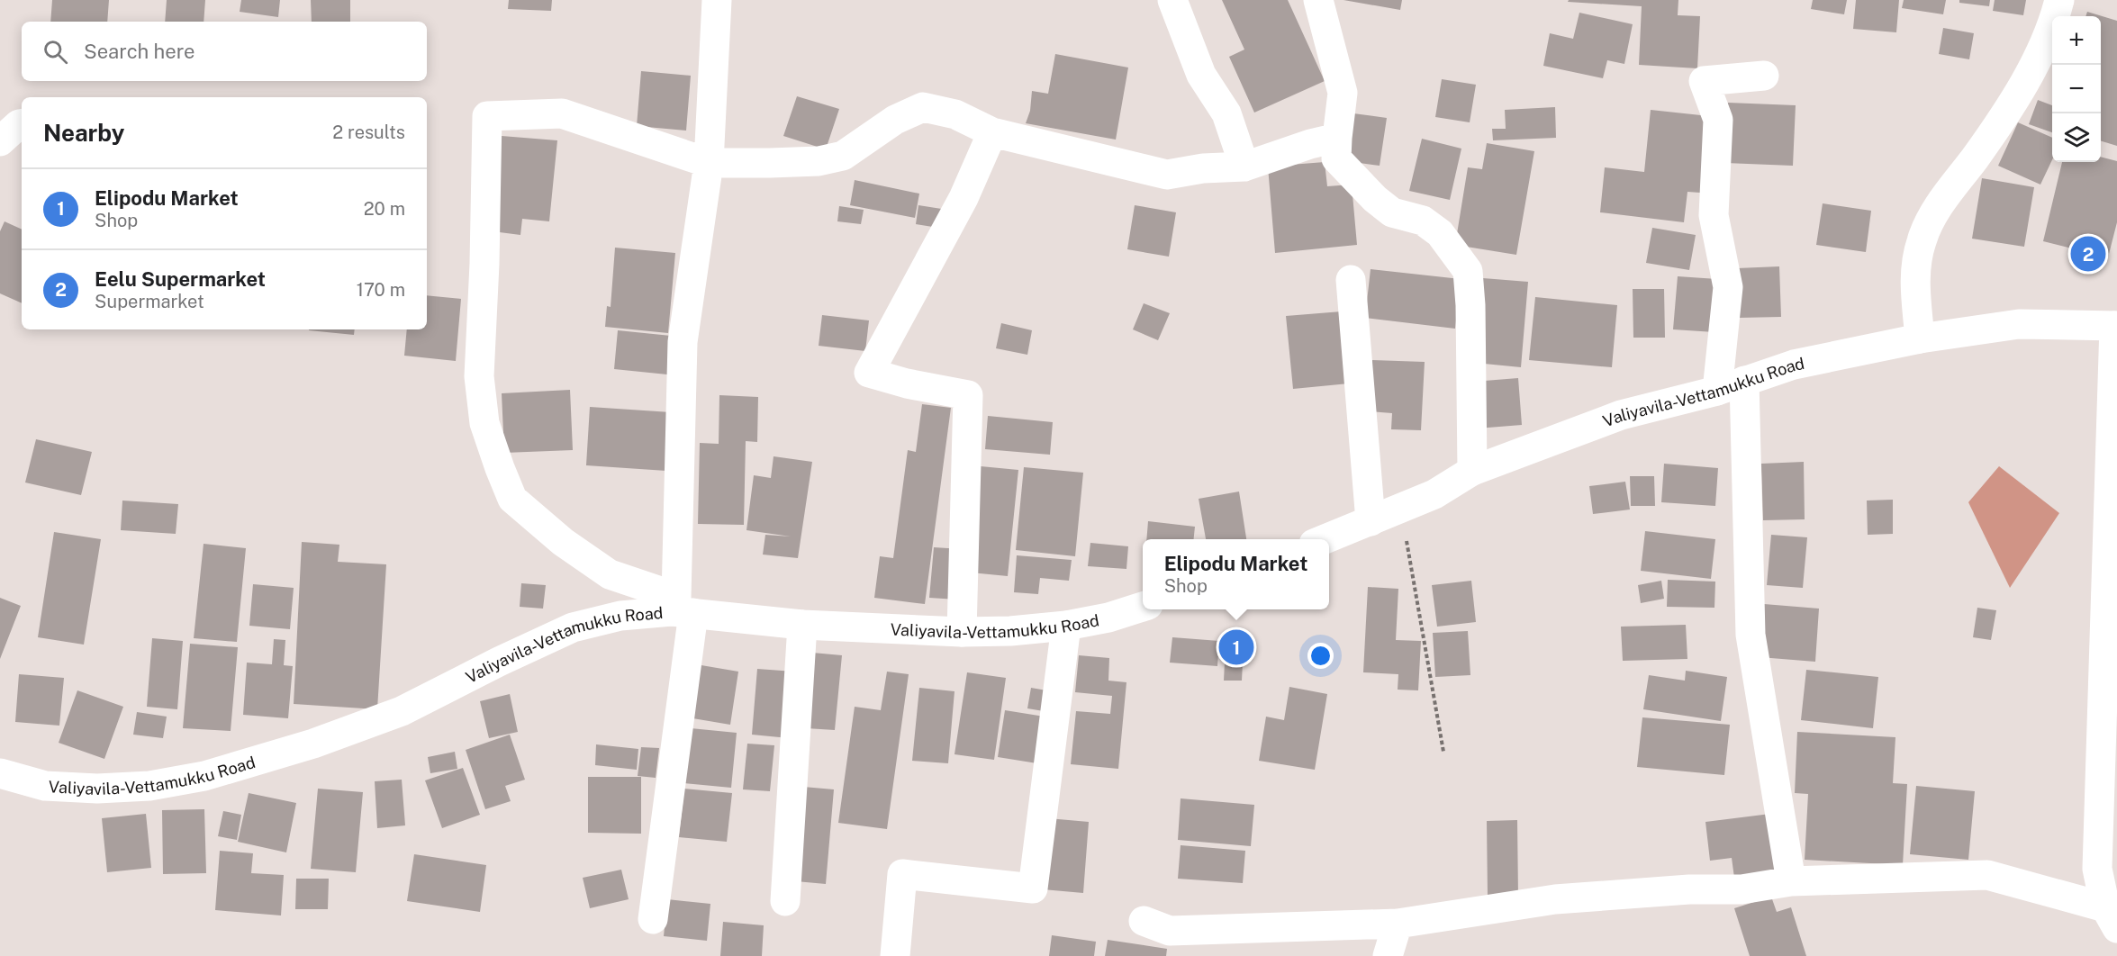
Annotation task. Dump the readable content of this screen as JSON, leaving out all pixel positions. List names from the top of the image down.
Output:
{
  "streets": {
    "street": ["Valiyavila-Vettamukku Road"]
  },
  "page": {
    "map_buttons": ["+", "−"],
    "search": "Search here",
    "heading": ["Nearby", "2 results"],
    "list": [
      {
        "mark": "1",
        "name": "Elipodu Market",
        "note": "Shop",
        "value": "20 m"
      },
      {
        "mark": "2",
        "name": "Eelu Supermarket",
        "note": "Supermarket",
        "value": "170 m"
      }
    ],
    "pins": ["2", "1"],
    "popup": ["Elipodu Market", "Shop"]
  }
}
